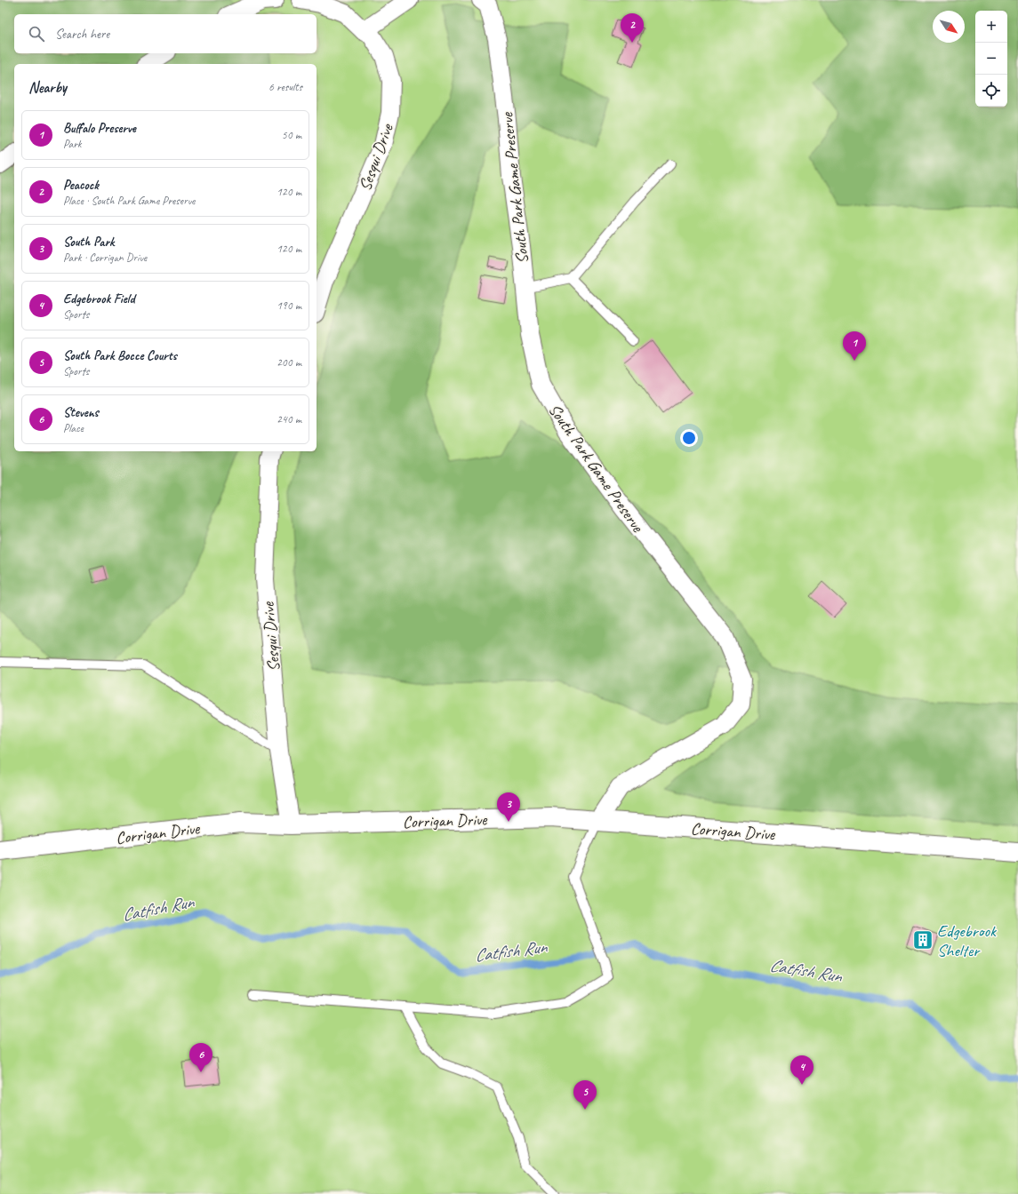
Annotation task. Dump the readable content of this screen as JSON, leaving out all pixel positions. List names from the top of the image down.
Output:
{
  "streets": {
    "street": ["Sesqui Drive", "South Park Game Preserve", "Corrigan Drive"]
  },
  "crossings": [
    ["Sesqui Drive", "Corrigan Drive"],
    ["South Park Game Preserve", "Corrigan Drive"]
  ],
  "water": ["Catfish Run"],
  "places": {
    "building": ["Edgebrook Shelter"]
  },
  "north": "bottom right",
  "page": {
    "map_buttons": ["+", "−"],
    "pins": [
      "2",
      "1",
      "3",
      "6",
      "4",
      "5"
    ],
    "search": "Search here",
    "heading": ["Nearby", "6 results"],
    "list": [
      {
        "mark": "1",
        "name": "Buffalo Preserve",
        "note": "Park",
        "value": "50 m"
      },
      {
        "mark": "2",
        "name": "Peacock",
        "note": "Place · South Park Game Preserve",
        "value": "120 m"
      },
      {
        "mark": "3",
        "name": "South Park",
        "note": "Park · Corrigan Drive",
        "value": "120 m"
      },
      {
        "mark": "4",
        "name": "Edgebrook Field",
        "note": "Sports",
        "value": "190 m"
      },
      {
        "mark": "5",
        "name": "South Park Bocce Courts",
        "note": "Sports",
        "value": "200 m"
      },
      {
        "mark": "6",
        "name": "Stevens",
        "note": "Place",
        "value": "240 m"
      }
    ]
  }
}
